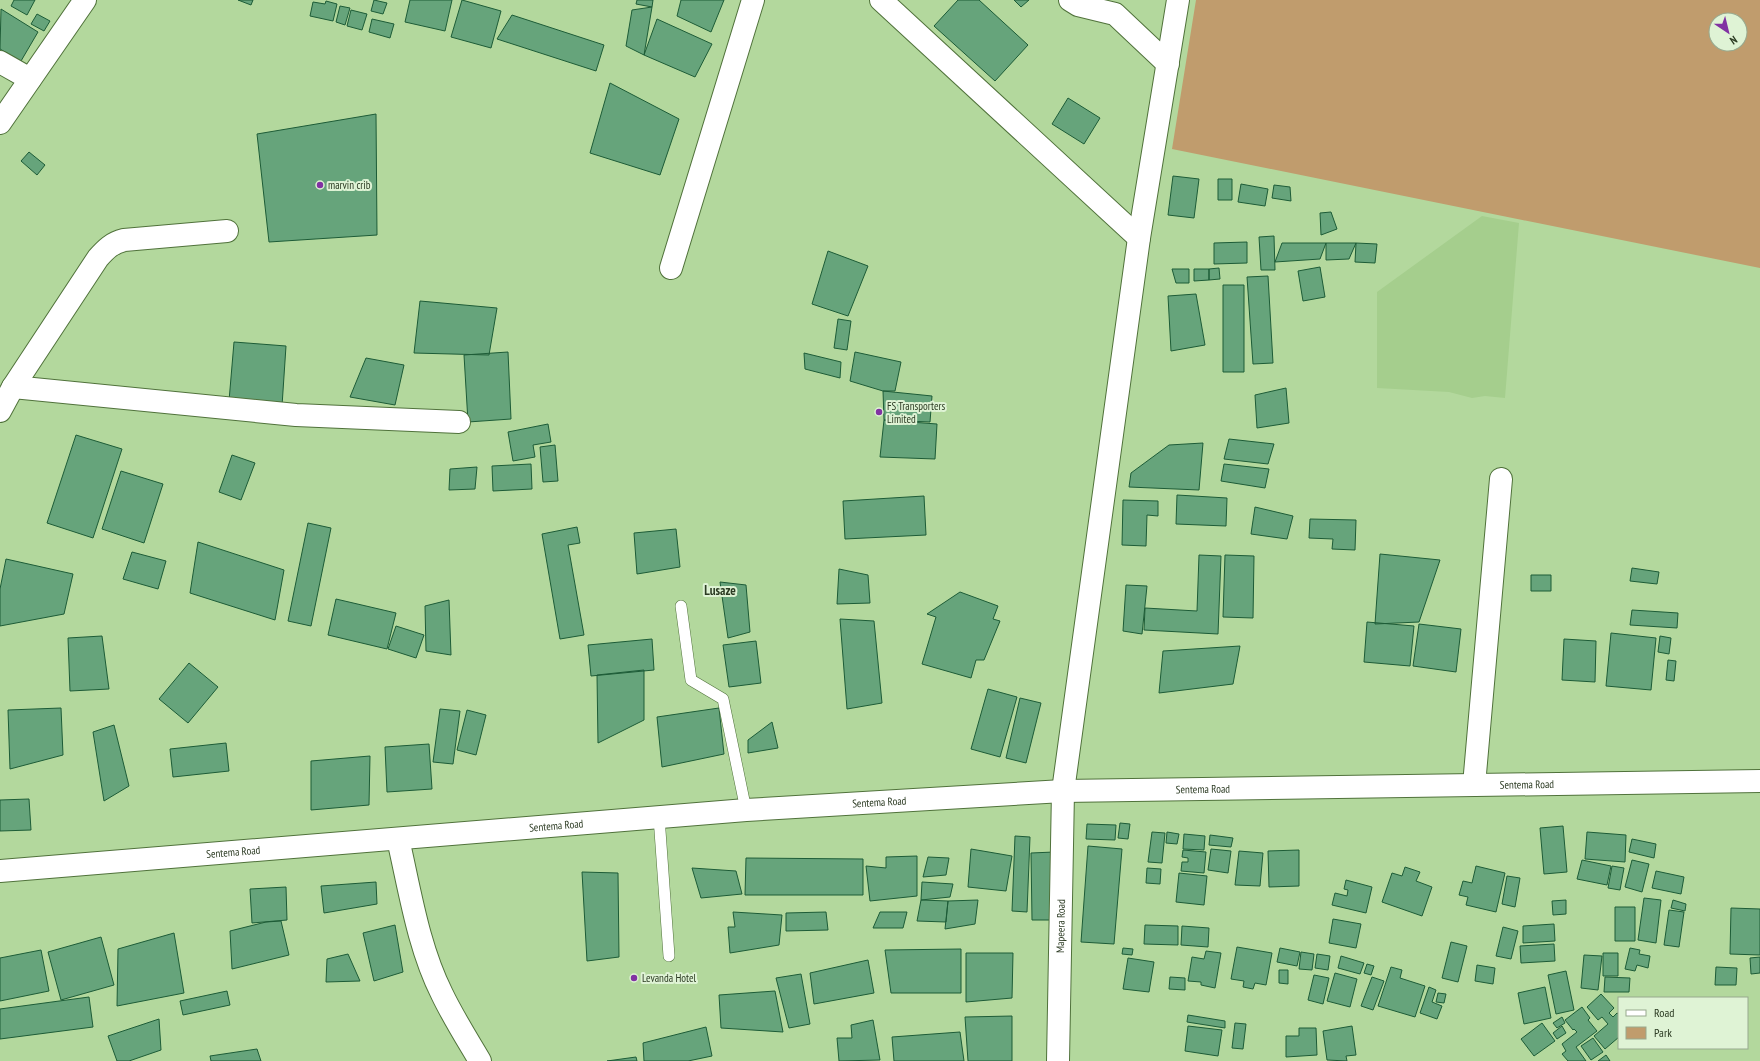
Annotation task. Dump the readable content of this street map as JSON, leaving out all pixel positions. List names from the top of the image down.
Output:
{
  "streets": {
    "street": ["Sentema Road", "Mapeera Road"]
  },
  "crossings": [
    ["Sentema Road", "Mapeera Road"]
  ],
  "districts": ["Lusaze"],
  "places": ["marvin crib", "FS Transporters Limited", "Levanda Hotel"],
  "legend": ["Road", "Park"],
  "north": "bottom right"
}
